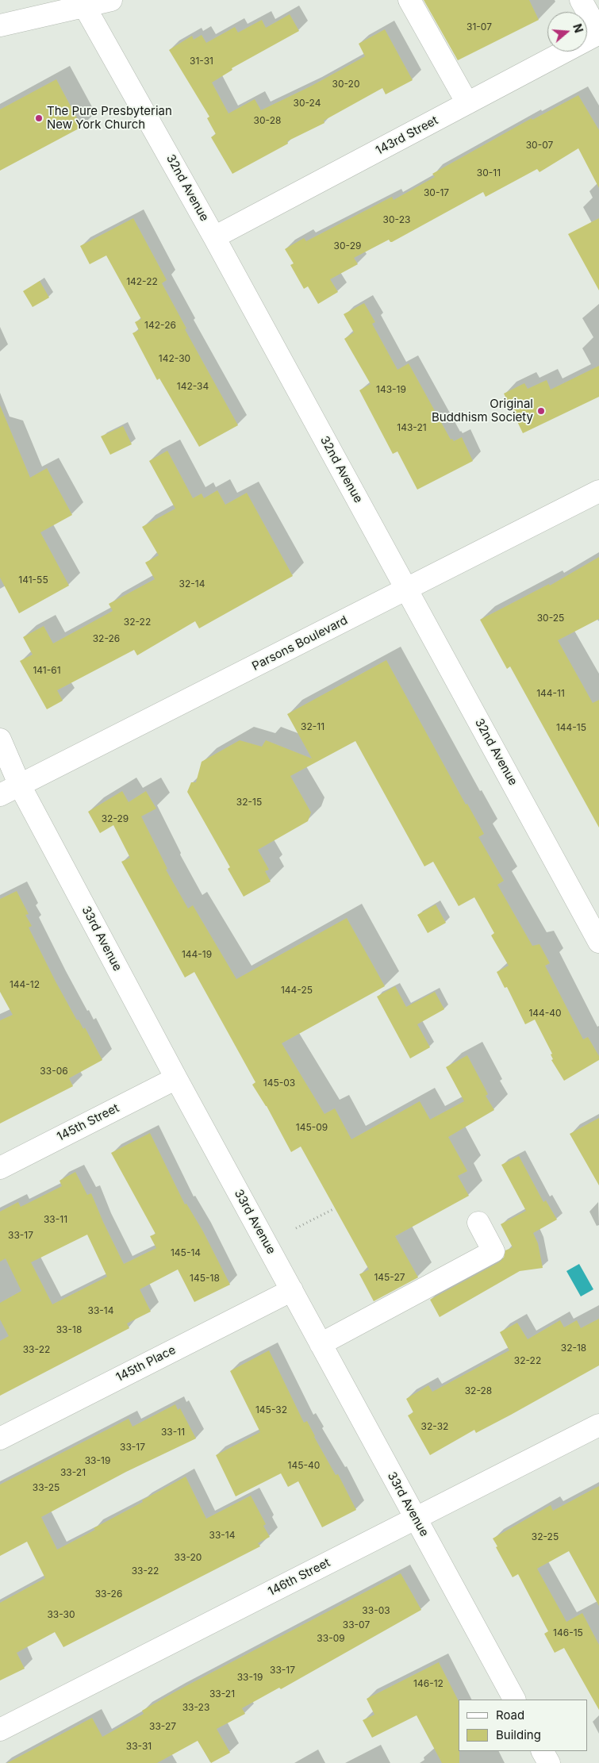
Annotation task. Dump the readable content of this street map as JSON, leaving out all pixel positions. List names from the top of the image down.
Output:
{
  "streets": {
    "street": [
      "143rd Street",
      "32nd Avenue",
      "Parsons Boulevard",
      "33rd Avenue",
      "145th Street",
      "145th Place",
      "146th Street"
    ]
  },
  "crossings": [
    ["143rd Street", "32nd Avenue"],
    ["32nd Avenue", "Parsons Boulevard"],
    ["Parsons Boulevard", "33rd Avenue"],
    ["33rd Avenue", "145th Street"],
    ["33rd Avenue", "145th Place"],
    ["33rd Avenue", "146th Street"]
  ],
  "places": ["The Pure Presbyterian New York Church", "Original Buddhism Society"],
  "house_numbers": [
    "31-07",
    "31-31",
    "30-20",
    "30-24",
    "30-28",
    "30-07",
    "30-11",
    "30-17",
    "30-23",
    "30-29",
    "142-22",
    "142-26",
    "142-30",
    "142-34",
    "143-19",
    "143-21",
    "141-55",
    "32-14",
    "30-25",
    "32-22",
    "32-26",
    "141-61",
    "144-11",
    "32-11",
    "144-15",
    "32-15",
    "32-29",
    "144-19",
    "144-12",
    "144-25",
    "144-40",
    "33-06",
    "145-03",
    "145-09",
    "33-11",
    "33-17",
    "145-14",
    "145-27",
    "145-18",
    "33-14",
    "33-18",
    "32-18",
    "33-22",
    "32-22",
    "32-28",
    "145-32",
    "32-32",
    "33-11",
    "33-17",
    "33-19",
    "145-40",
    "33-21",
    "33-25",
    "33-14",
    "32-25",
    "33-20",
    "33-22",
    "33-26",
    "33-03",
    "33-30",
    "33-07",
    "146-15",
    "33-09",
    "33-17",
    "33-19",
    "146-12",
    "33-21",
    "33-23",
    "33-27",
    "33-31"
  ],
  "legend": ["Road", "Building"],
  "north": "right"
}
